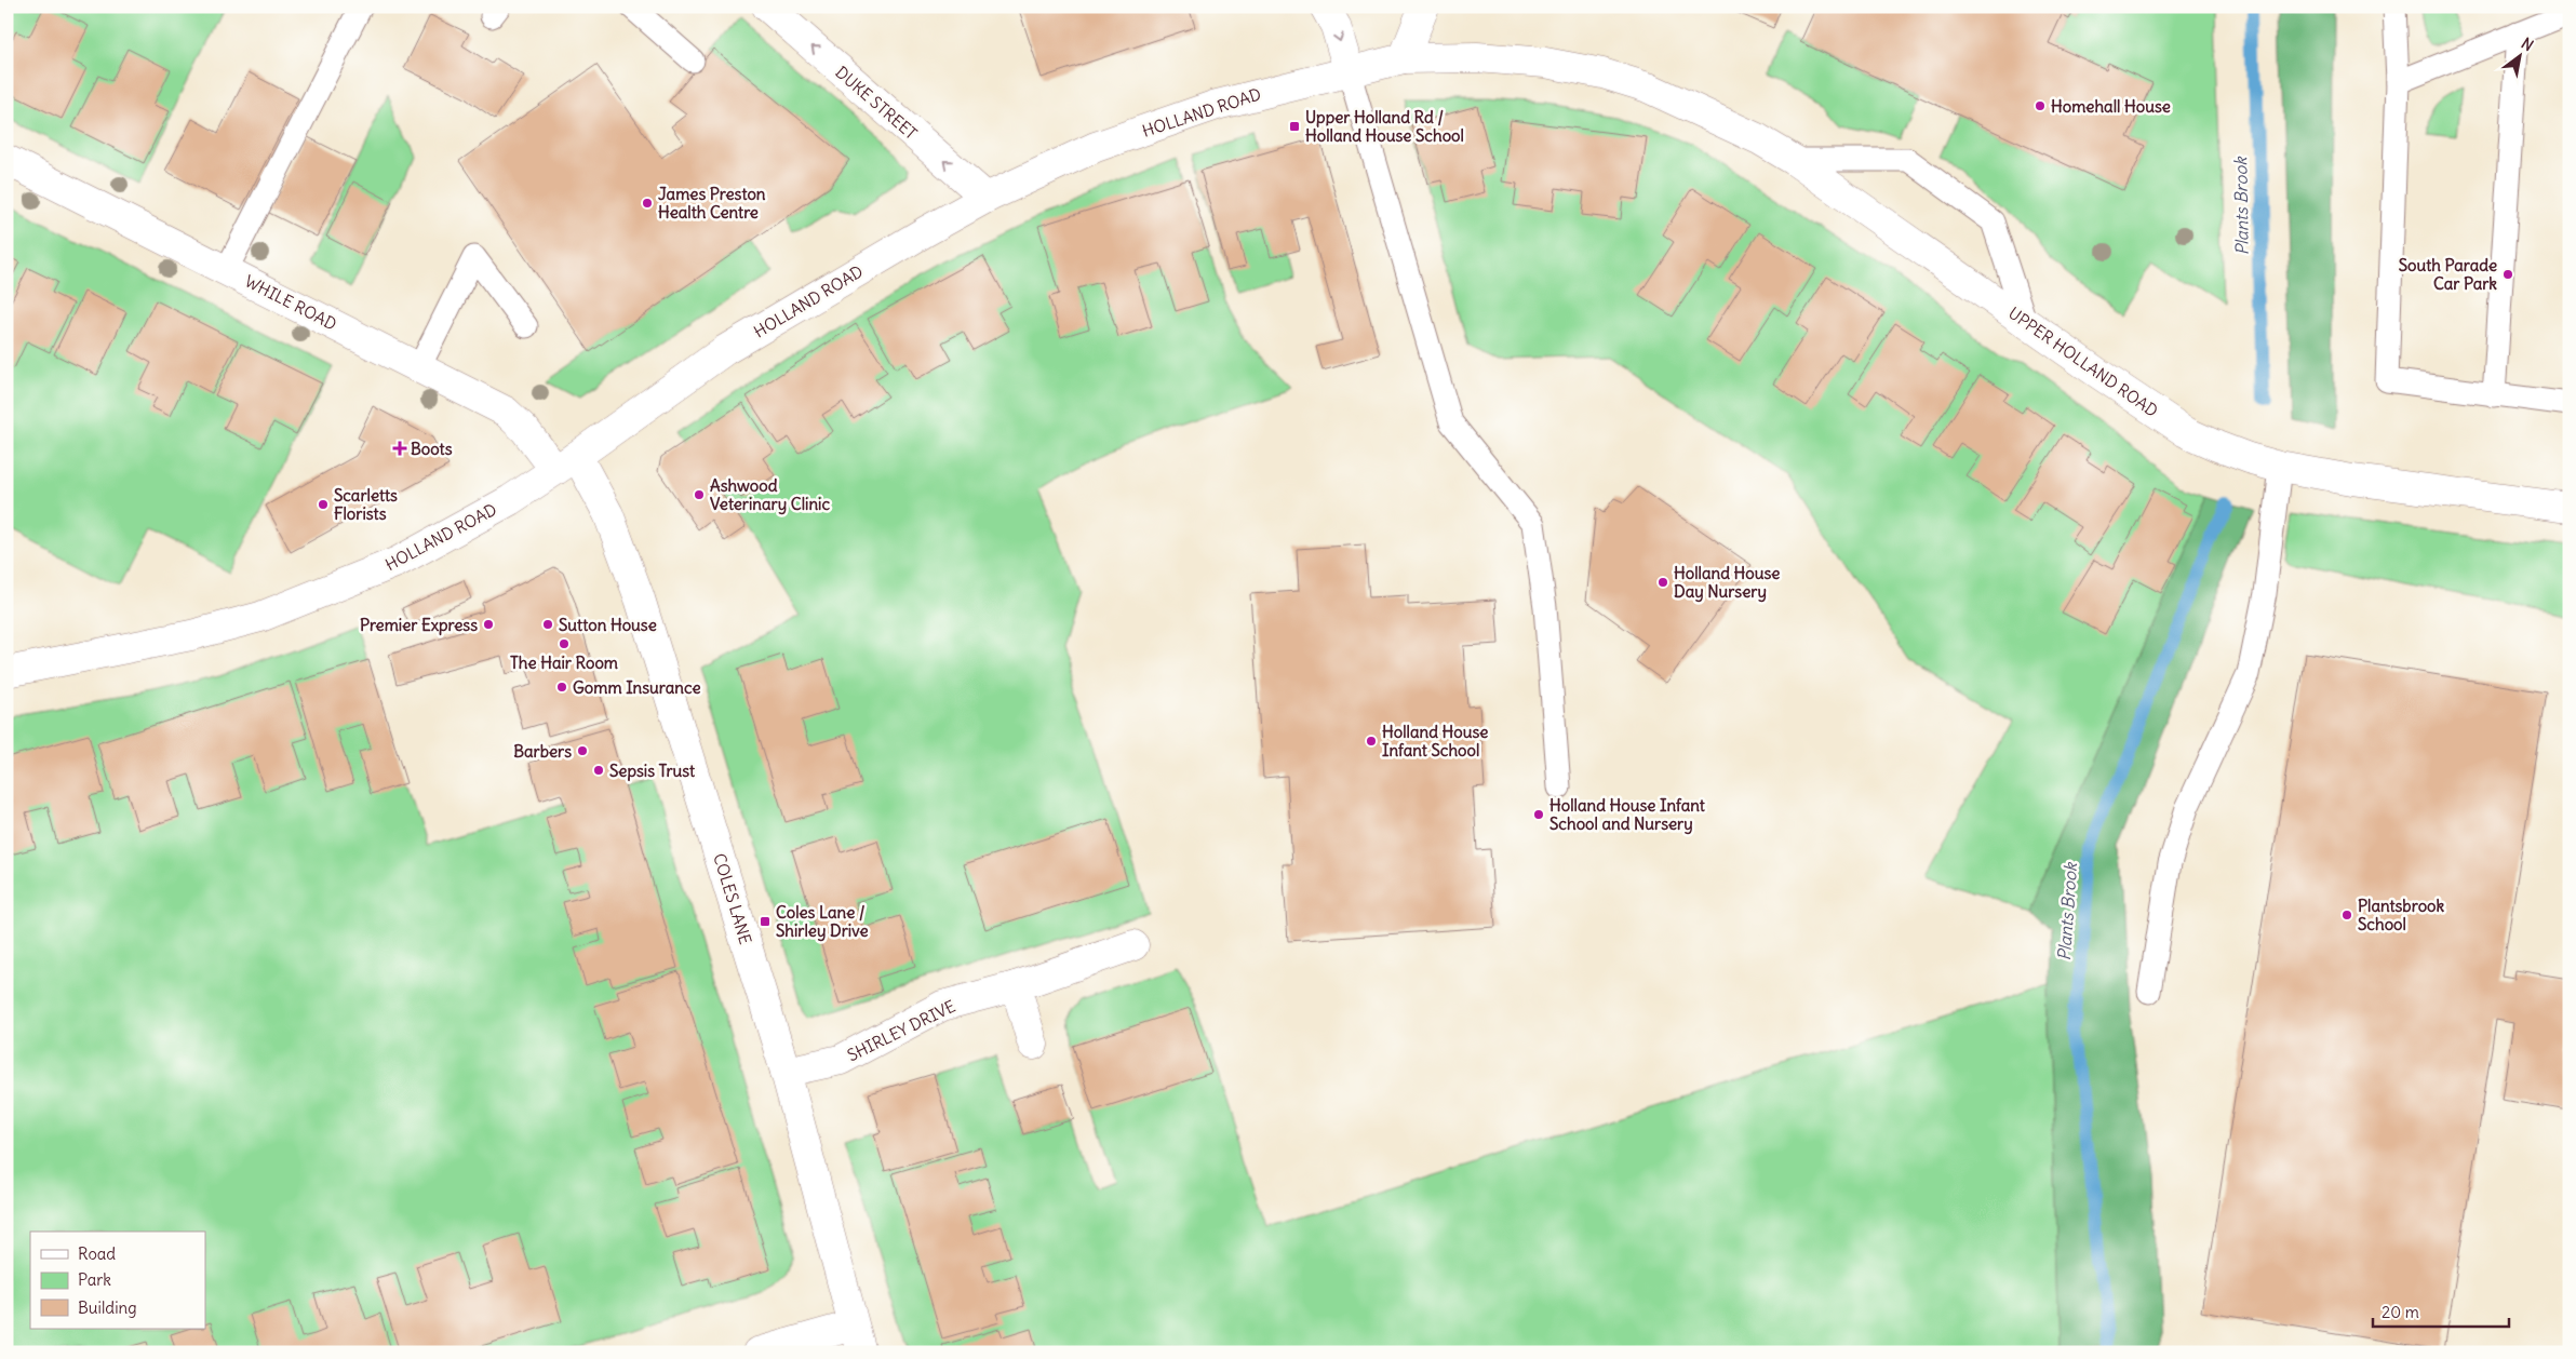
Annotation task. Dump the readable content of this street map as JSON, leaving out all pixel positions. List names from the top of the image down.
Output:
{
  "streets": {
    "street": [
      "DUKE STREET",
      "HOLLAND ROAD",
      "WHILE ROAD",
      "UPPER HOLLAND ROAD",
      "COLES LANE",
      "SHIRLEY DRIVE"
    ]
  },
  "crossings": [
    ["DUKE STREET", "HOLLAND ROAD"],
    ["HOLLAND ROAD", "WHILE ROAD"],
    ["HOLLAND ROAD", "UPPER HOLLAND ROAD"],
    ["HOLLAND ROAD", "COLES LANE"],
    ["WHILE ROAD", "COLES LANE"],
    ["COLES LANE", "SHIRLEY DRIVE"]
  ],
  "one_way": ["DUKE STREET"],
  "water": ["Plants Brook"],
  "places": {
    "other": [
      "Homehall House",
      "James Preston Health Centre",
      "South Parade Car Park",
      "Ashwood Veterinary Clinic",
      "Scarletts Florists",
      "Holland House Day Nursery",
      "Premier Express",
      "Sutton House",
      "The Hair Room",
      "Gomm Insurance",
      "Holland House Infant School",
      "Barbers",
      "Sepsis Trust",
      "Holland House Infant School and Nursery",
      "Plantsbrook School"
    ],
    "transit": ["Upper Holland Rd / Holland House School", "Coles Lane / Shirley Drive"],
    "health": ["Boots"]
  },
  "legend": ["Road", "Park", "Building"],
  "scale_bar": "20 m",
  "north": "top right"
}
